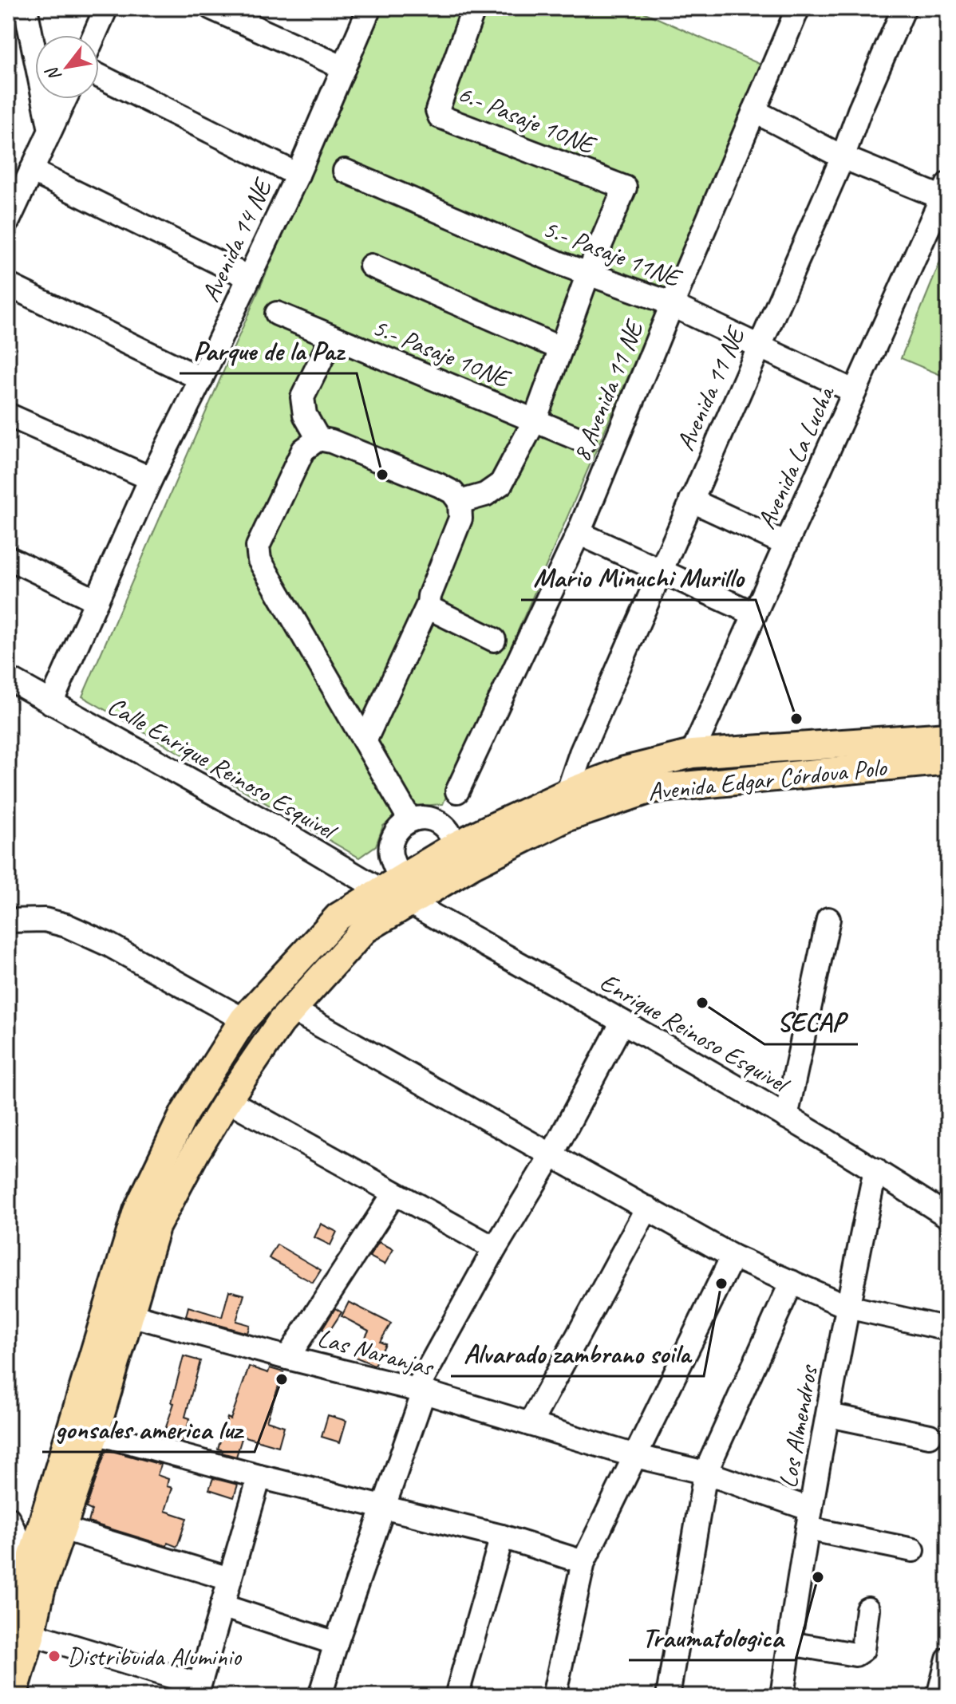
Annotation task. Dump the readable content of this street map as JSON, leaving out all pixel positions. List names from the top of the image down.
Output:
{
  "streets": {
    "main road": ["Avenida Edgar Córdova Polo"],
    "street": [
      "6.- Pasaje 10NE",
      "Avenida 14 NE",
      "5.- Pasaje 11NE",
      "5.- Pasaje 10NE",
      "Avenida 11 NE",
      "8 Avenida 11 NE",
      "Avenida La Lucha",
      "Calle Enrique Reinoso Esquivel",
      "Enrique Reinoso Esquivel",
      "Las Naranjas",
      "Los Almendros"
    ]
  },
  "crossings": [
    ["6.- Pasaje 10NE", "5.- Pasaje 11NE"],
    ["Avenida 14 NE", "Calle Enrique Reinoso Esquivel"],
    ["5.- Pasaje 11NE", "Avenida 11 NE"],
    ["5.- Pasaje 11NE", "8 Avenida 11 NE"],
    ["5.- Pasaje 11NE", "Avenida La Lucha"],
    ["Avenida 11 NE", "Avenida Edgar Córdova Polo"],
    ["Avenida La Lucha", "Avenida Edgar Córdova Polo"],
    ["Calle Enrique Reinoso Esquivel", "Avenida Edgar Córdova Polo"],
    ["Calle Enrique Reinoso Esquivel", "Enrique Reinoso Esquivel"],
    ["Avenida Edgar Córdova Polo", "Enrique Reinoso Esquivel"],
    ["Avenida Edgar Córdova Polo", "Las Naranjas"],
    ["Enrique Reinoso Esquivel", "Los Almendros"],
    ["Las Naranjas", "Los Almendros"]
  ],
  "places": [
    "Parque de la Paz",
    "Mario Minuchi Murillo",
    "SECAP",
    "Alvarado zambrano soila",
    "gonsales america luz",
    "Traumatologica",
    "Distribuida Aluminio"
  ],
  "north": "bottom left"
}
